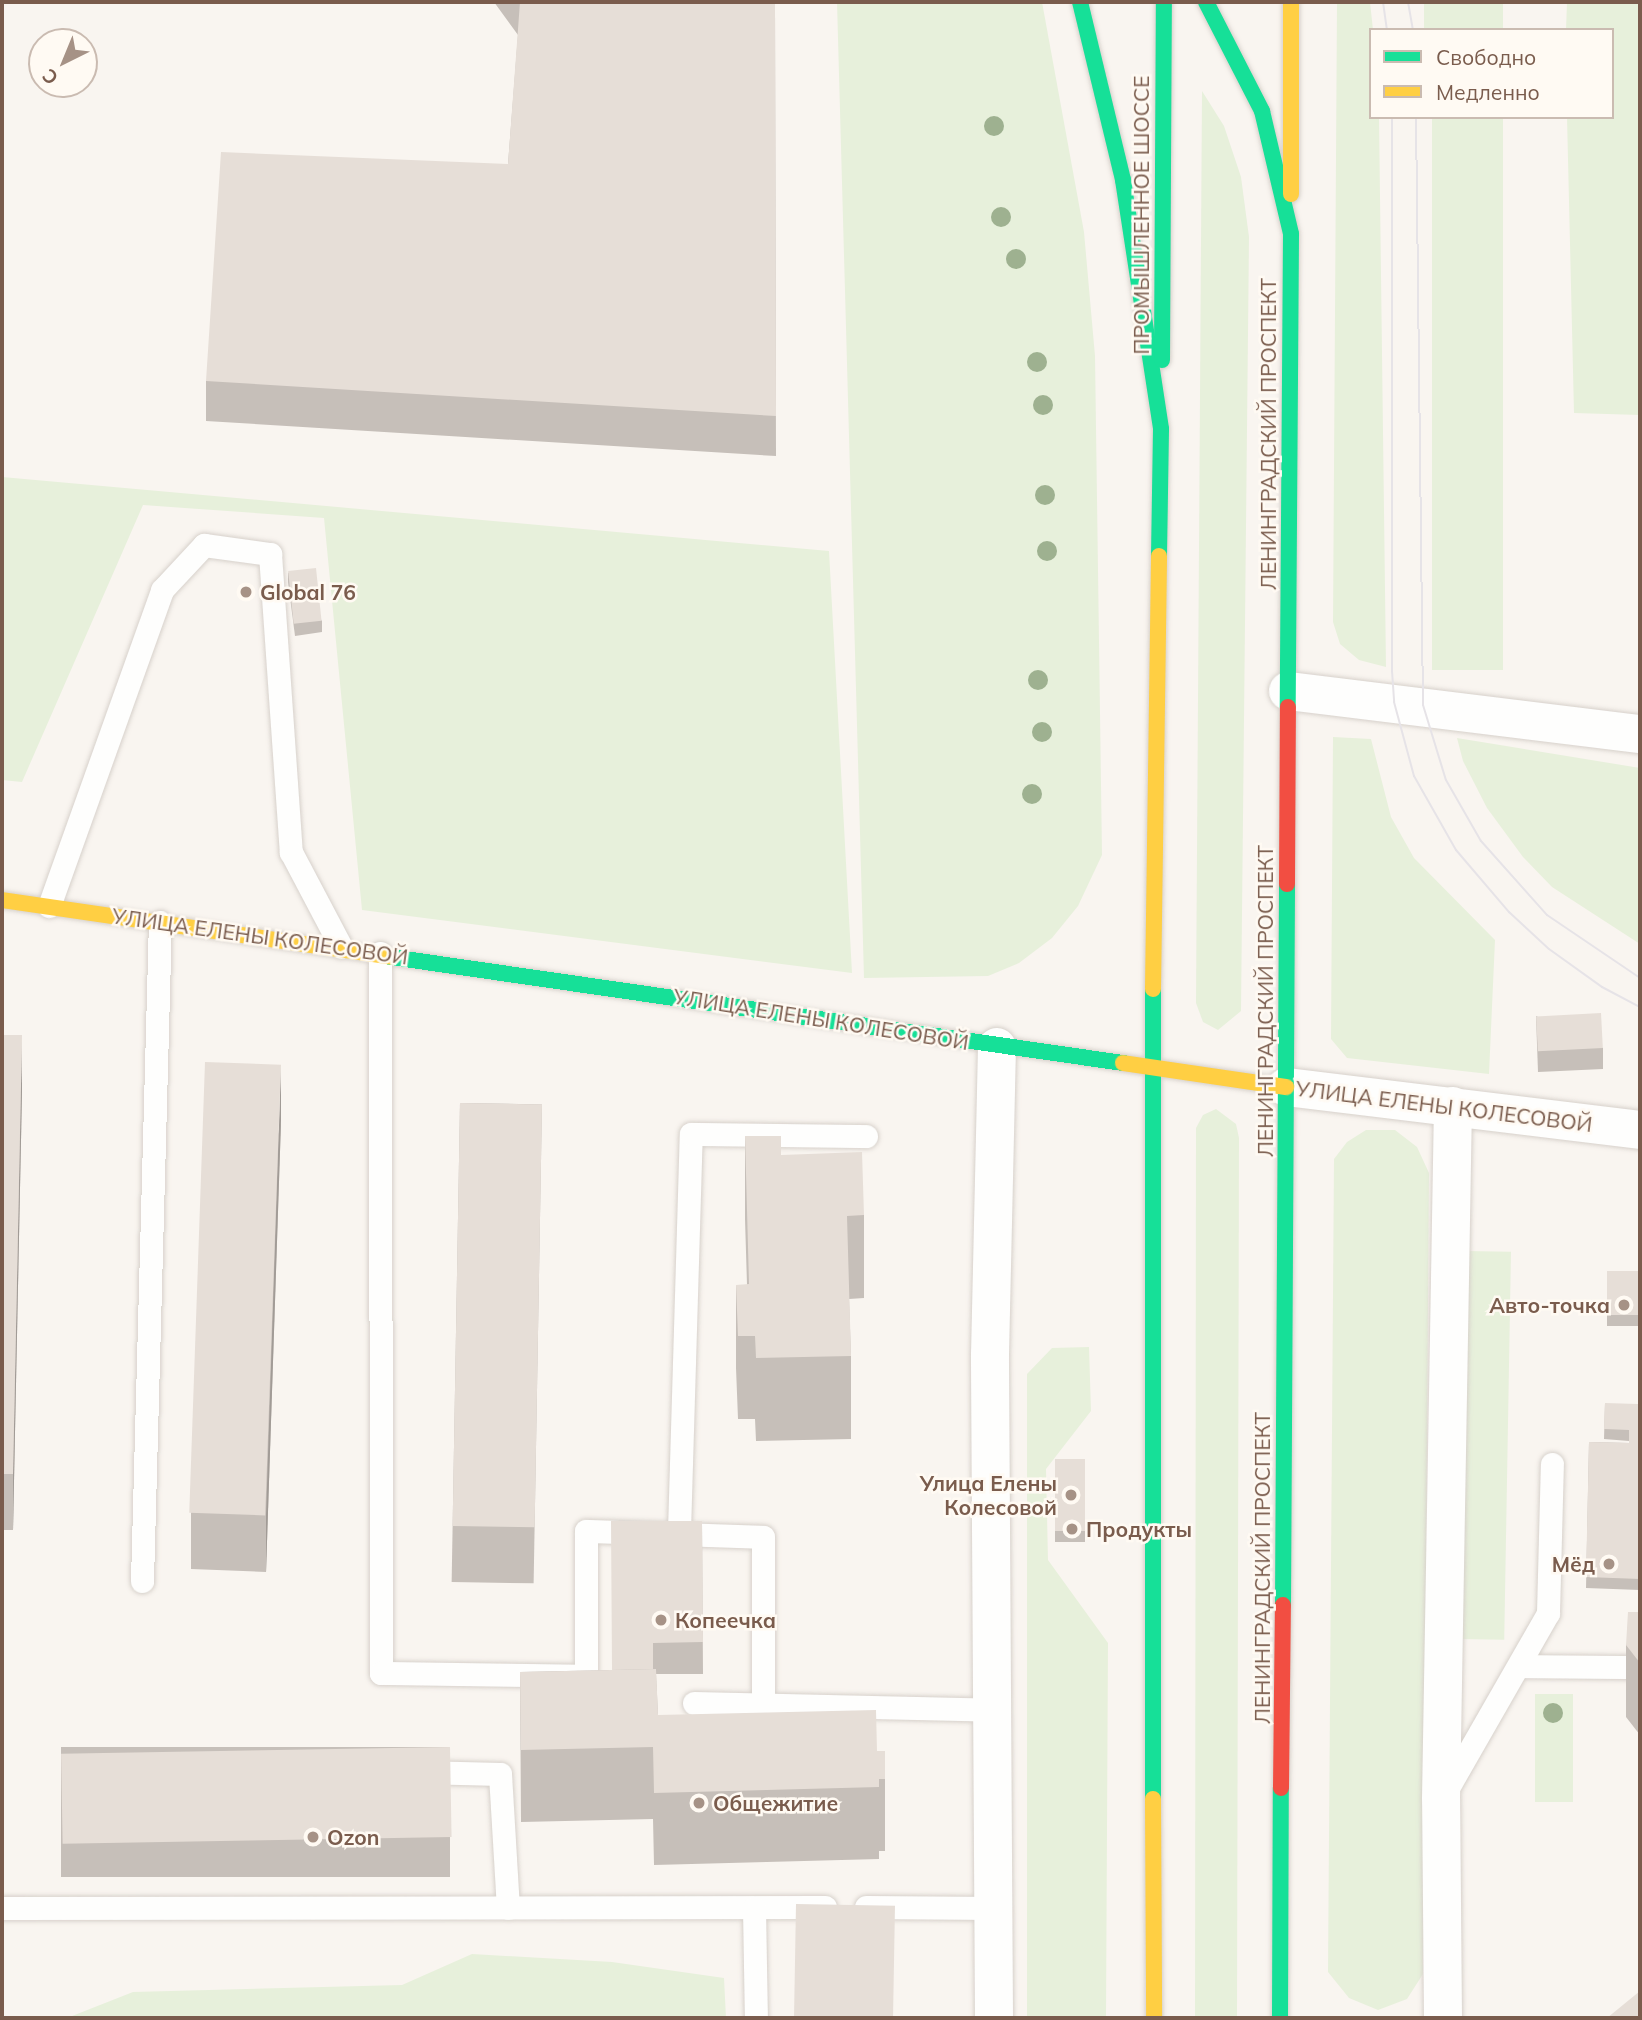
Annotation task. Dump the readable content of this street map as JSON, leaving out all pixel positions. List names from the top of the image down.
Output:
{
  "streets": {
    "main road": ["ПРОМЫШЛЕННОЕ ШОССЕ", "ЛЕНИНГРАДСКИЙ ПРОСПЕКТ", "УЛИЦА ЕЛЕНЫ КОЛЕСОВОЙ"]
  },
  "crossings": [
    ["ЛЕНИНГРАДСКИЙ ПРОСПЕКТ", "УЛИЦА ЕЛЕНЫ КОЛЕСОВОЙ"]
  ],
  "places": [
    "Global 76",
    "Авто-точка",
    "Улица Елены Колесовой",
    "Продукты",
    "Мёд",
    "Копеечка",
    "Общежитие",
    "Ozon"
  ],
  "legend": ["Свободно", "Медленно"],
  "north": "bottom left"
}
